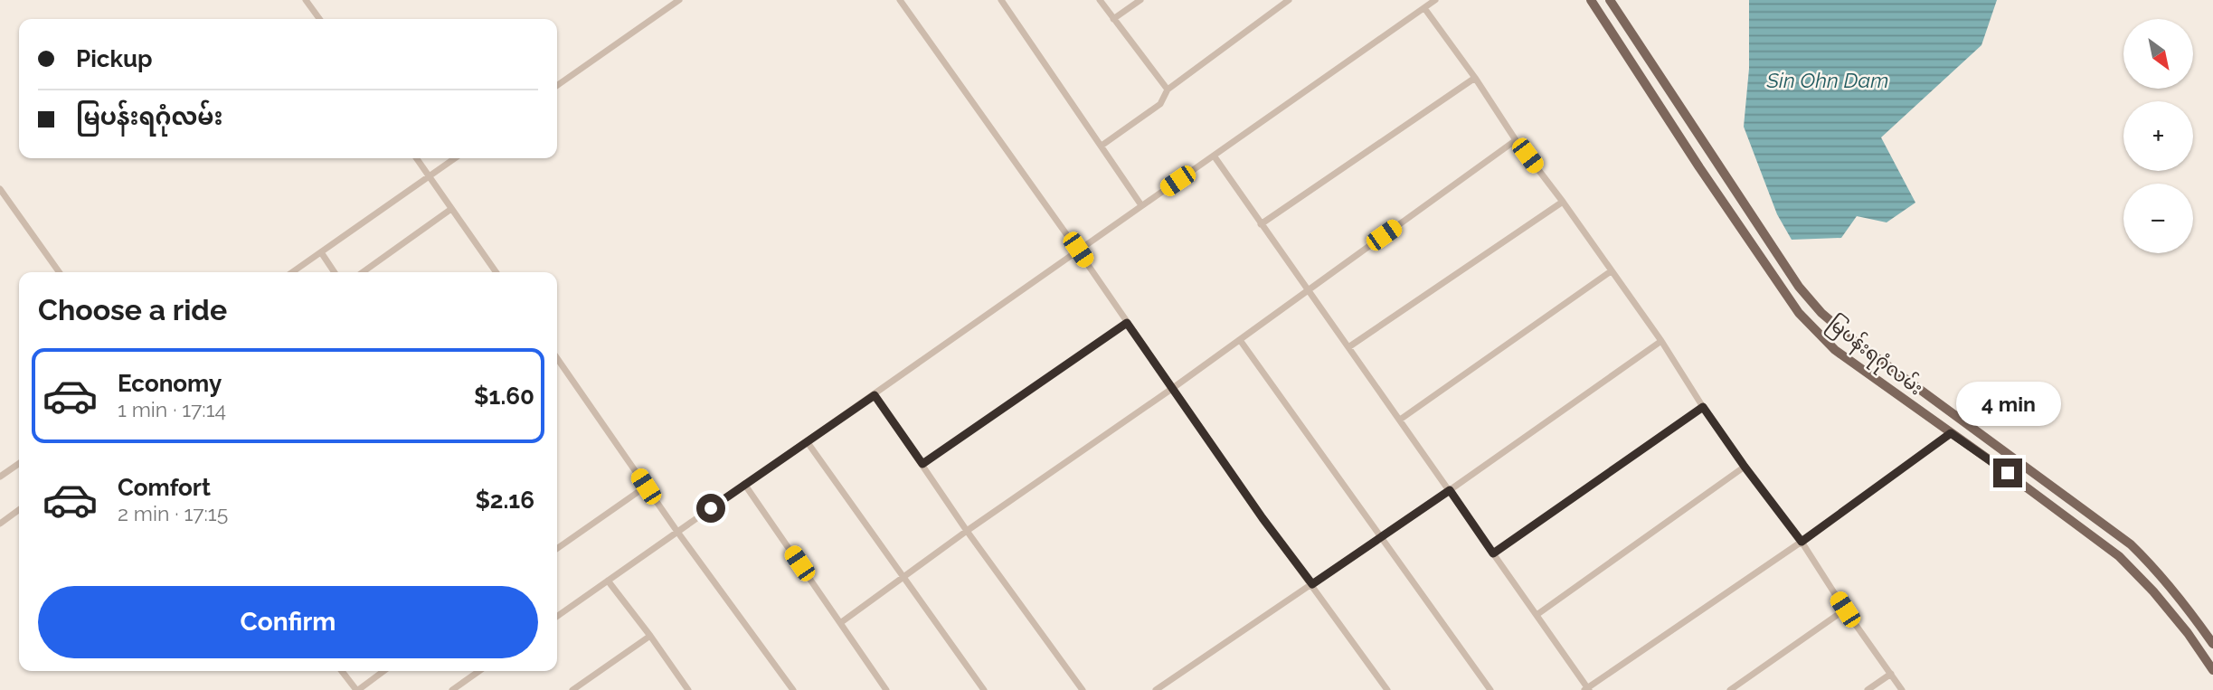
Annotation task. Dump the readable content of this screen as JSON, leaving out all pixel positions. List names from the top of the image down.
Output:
{
  "streets": {
    "main road": ["မြပန်းရဂုံလမ်း"]
  },
  "water": ["Sin Ohn Dam"],
  "north": "bottom right",
  "page": {
    "map_buttons": ["+", "−"],
    "banner": ["Pickup", "မြပန်းရဂုံလမ်း"],
    "heading": "Choose a ride",
    "list": [
      {
        "name": "Economy",
        "note": "1 min · 17:14",
        "value": "$1.60"
      },
      {
        "name": "Comfort",
        "note": "2 min · 17:15",
        "value": "$2.16"
      }
    ],
    "bubble": "4 min",
    "buttons": "Confirm"
  }
}
